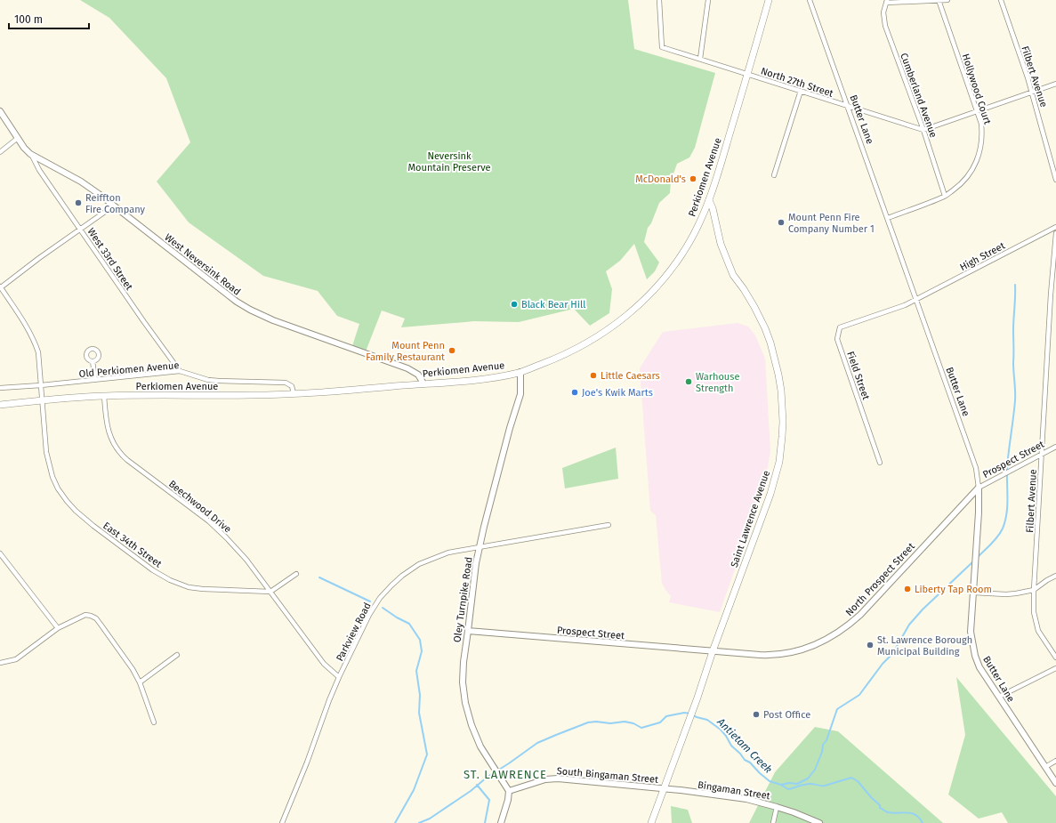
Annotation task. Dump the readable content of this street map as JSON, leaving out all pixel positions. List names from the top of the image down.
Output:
{
  "streets": {
    "main road": ["Perkiomen Avenue", "Saint Lawrence Avenue"],
    "street": [
      "Filbert Avenue",
      "North 27th Street",
      "Hollywood Court",
      "Cumberland Avenue",
      "Butter Lane",
      "High Street",
      "West 33rd Street",
      "West Neversink Road",
      "Old Perkiomen Avenue",
      "Field Street",
      "Prospect Street",
      "Beechwood Drive",
      "East 34th Street",
      "North Prospect Street",
      "Oley Turnpike Road",
      "Parkview Road",
      "South Bingaman Street",
      "Bingaman Street"
    ]
  },
  "crossings": [
    ["Filbert Avenue", "Prospect Street"],
    ["North 27th Street", "Cumberland Avenue"],
    ["North 27th Street", "Butter Lane"],
    ["North 27th Street", "Perkiomen Avenue"],
    ["Hollywood Court", "Cumberland Avenue"],
    ["Hollywood Court", "Butter Lane"],
    ["Butter Lane", "High Street"],
    ["Butter Lane", "Prospect Street"],
    ["Butter Lane", "North Prospect Street"],
    ["Perkiomen Avenue", "West Neversink Road"],
    ["Perkiomen Avenue", "Old Perkiomen Avenue"],
    ["Perkiomen Avenue", "Beechwood Drive"],
    ["Perkiomen Avenue", "Saint Lawrence Avenue"],
    ["Perkiomen Avenue", "East 34th Street"],
    ["Perkiomen Avenue", "Oley Turnpike Road"],
    ["High Street", "Field Street"],
    ["West 33rd Street", "West Neversink Road"],
    ["West 33rd Street", "Old Perkiomen Avenue"],
    ["Old Perkiomen Avenue", "East 34th Street"],
    ["Prospect Street", "Saint Lawrence Avenue"],
    ["Prospect Street", "North Prospect Street"],
    ["Prospect Street", "Oley Turnpike Road"],
    ["Beechwood Drive", "East 34th Street"],
    ["Beechwood Drive", "Parkview Road"],
    ["Saint Lawrence Avenue", "North Prospect Street"],
    ["Saint Lawrence Avenue", "South Bingaman Street"],
    ["Saint Lawrence Avenue", "Bingaman Street"],
    ["Oley Turnpike Road", "Parkview Road"],
    ["Oley Turnpike Road", "South Bingaman Street"],
    ["South Bingaman Street", "Bingaman Street"]
  ],
  "districts": ["ST. LAWRENCE"],
  "water": ["Antietam Creek"],
  "parks": ["Neversink Mountain Preserve"],
  "places": [
    "McDonald's",
    "Reiffton Fire Company",
    "Mount Penn Fire Company Number 1",
    "Black Bear Hill",
    "Mount Penn Family Restaurant",
    "Little Caesars",
    "Warhouse Strength",
    "Joe's Kwik Marts",
    "Liberty Tap Room",
    "St. Lawrence Borough Municipal Building",
    "Post Office"
  ],
  "scale_bar": "100 m"
}
